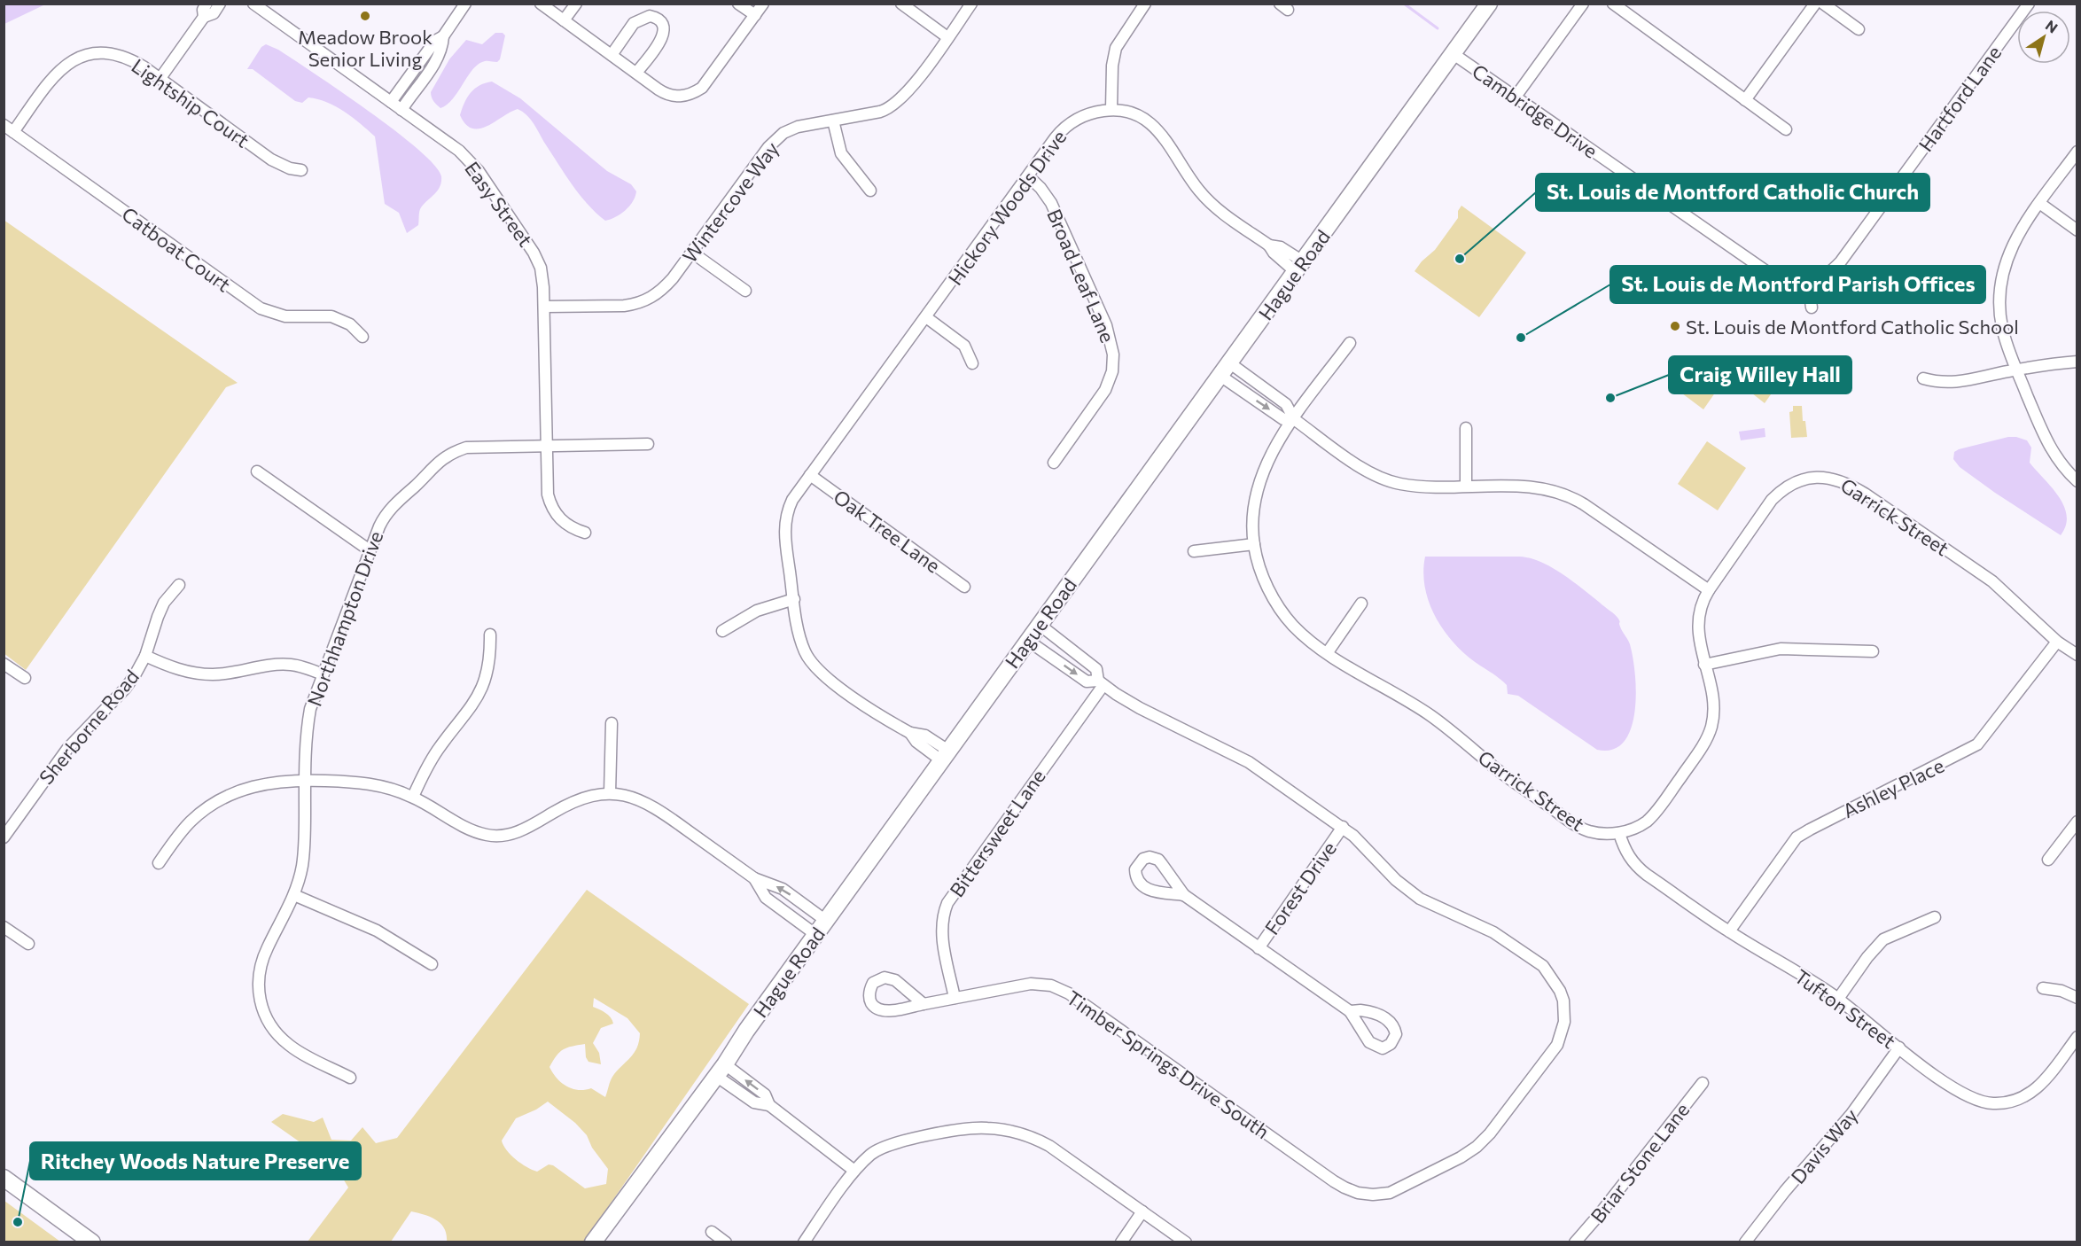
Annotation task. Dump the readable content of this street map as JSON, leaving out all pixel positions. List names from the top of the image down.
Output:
{
  "streets": {
    "street": [
      "Hartford Lane",
      "Lightship Court",
      "Cambridge Drive",
      "Wintercove Way",
      "Easy Street",
      "Hickory Woods Drive",
      "Catboat Court",
      "Hague Road",
      "Broad Leaf Lane",
      "Garrick Street",
      "Oak Tree Lane",
      "Northhampton Drive",
      "Sherborne Road",
      "Ashley Place",
      "Bittersweet Lane",
      "Forest Drive",
      "Tufton Street",
      "Timber Springs Drive South",
      "Davis Way",
      "Briar Stone Lane"
    ]
  },
  "crossings": [
    ["Hartford Lane", "Cambridge Drive"],
    ["Lightship Court", "Catboat Court"],
    ["Cambridge Drive", "Hague Road"],
    ["Wintercove Way", "Easy Street"],
    ["Easy Street", "Northhampton Drive"],
    ["Hickory Woods Drive", "Hague Road"],
    ["Hickory Woods Drive", "Broad Leaf Lane"],
    ["Hickory Woods Drive", "Oak Tree Lane"],
    ["Garrick Street", "Ashley Place"],
    ["Garrick Street", "Tufton Street"],
    ["Ashley Place", "Tufton Street"],
    ["Bittersweet Lane", "Timber Springs Drive South"],
    ["Forest Drive", "Timber Springs Drive South"],
    ["Tufton Street", "Davis Way"]
  ],
  "places": [
    "Meadow Brook Senior Living",
    "St. Louis de Montford Catholic Church",
    "St. Louis de Montford Catholic School",
    "St. Louis de Montford Parish Offices",
    "Craig Willey Hall",
    "Ritchey Woods Nature Preserve"
  ],
  "north": "top right"
}
